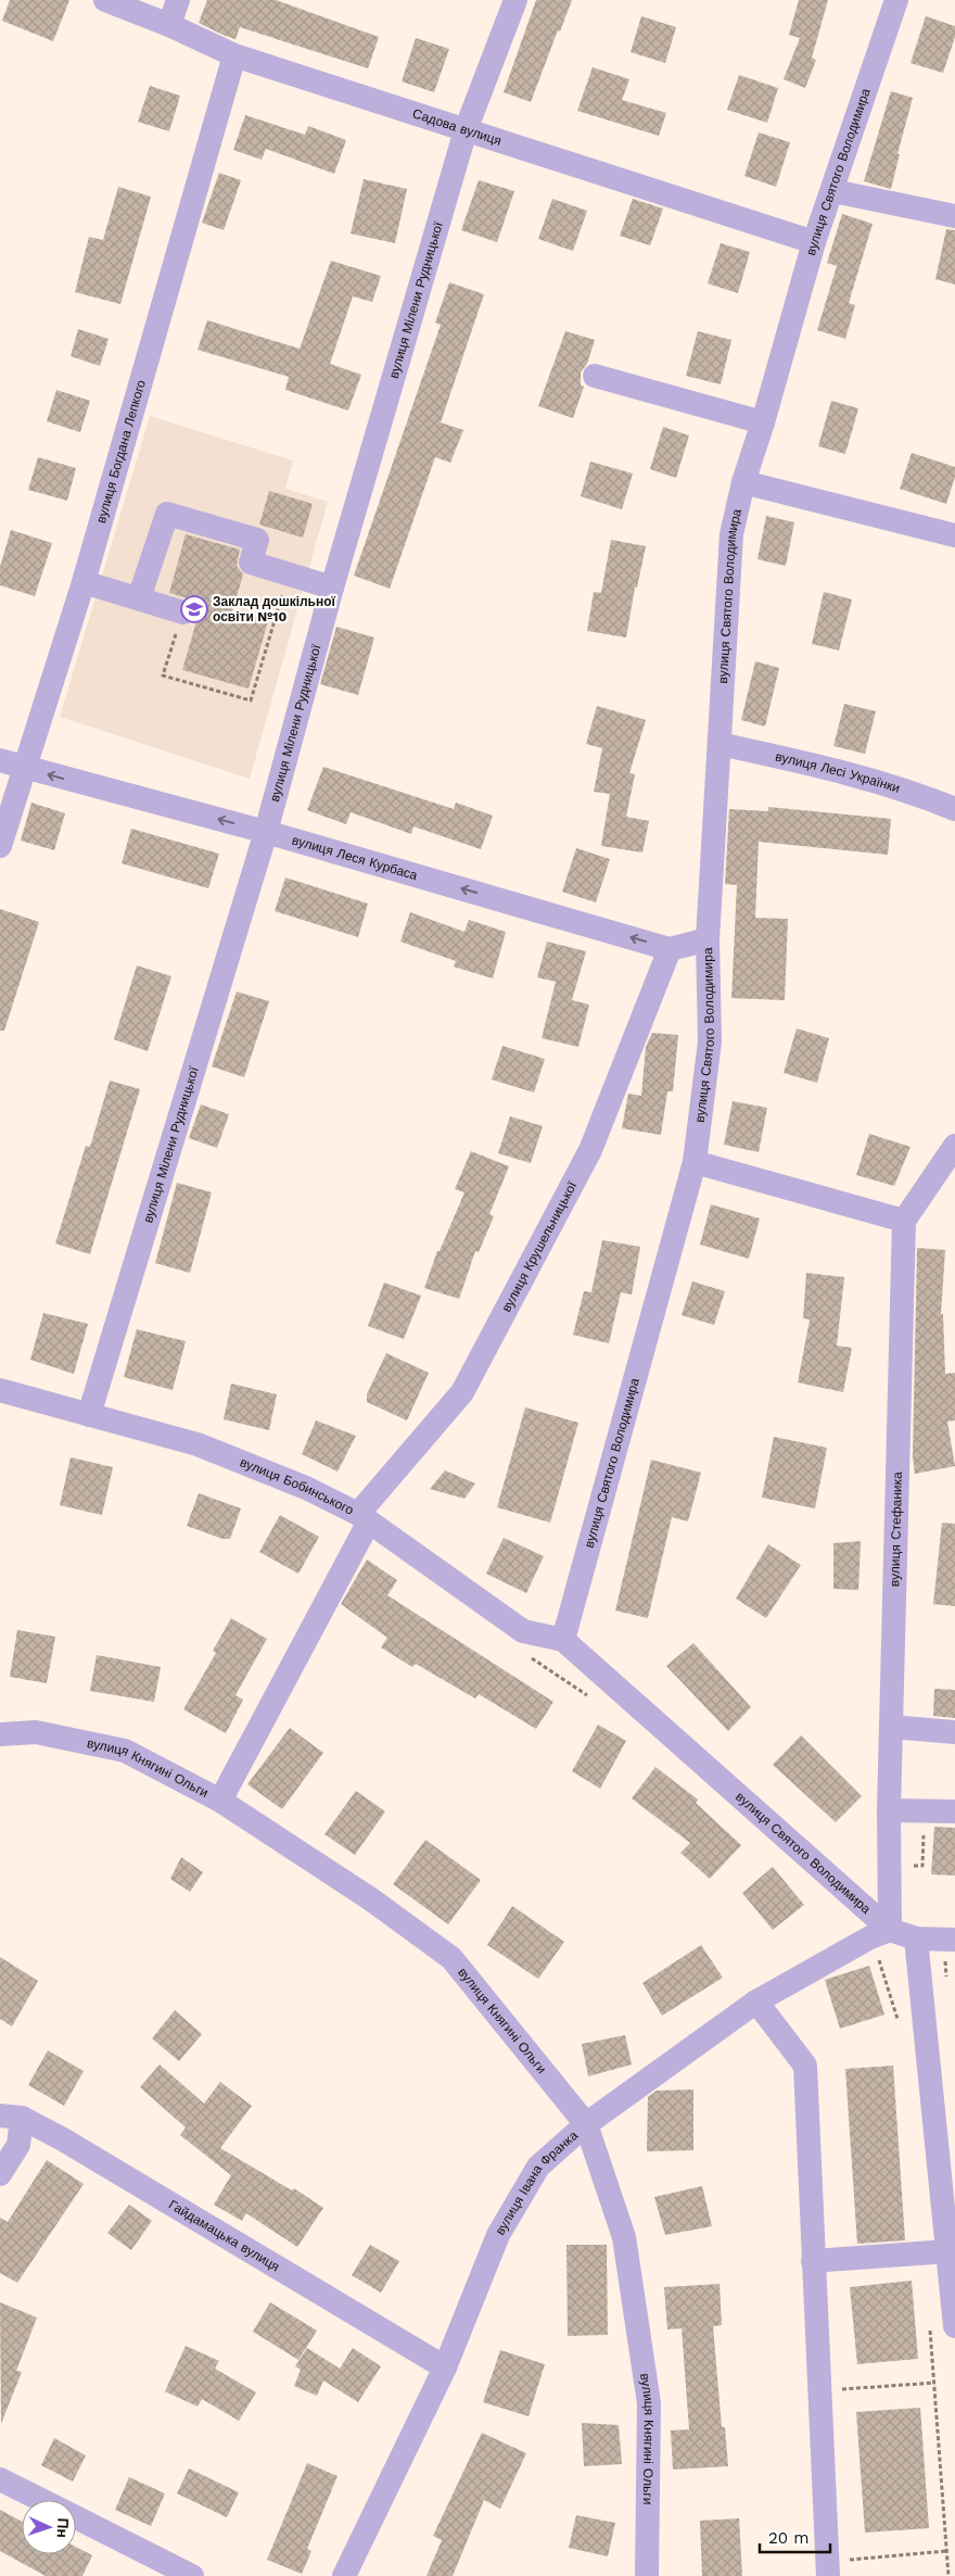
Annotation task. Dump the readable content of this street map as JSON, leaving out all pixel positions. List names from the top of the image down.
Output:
{
  "streets": {
    "street": [
      "Садова вулиця",
      "вулиця Святого Володимира",
      "вулиця Мілени Рудницької",
      "вулиця Богдана Лепкого",
      "вулиця Лесі Українки",
      "вулиця Леся Курбаса",
      "вулиця Крушельницької",
      "вулиця Бобинського",
      "вулиця Стефаника",
      "вулиця Княгині Ольги",
      "вулиця Івана Франка",
      "Гайдамацька вулиця"
    ]
  },
  "crossings": [
    ["Садова вулиця", "вулиця Святого Володимира"],
    ["Садова вулиця", "вулиця Мілени Рудницької"],
    ["Садова вулиця", "вулиця Богдана Лепкого"],
    ["вулиця Святого Володимира", "вулиця Лесі Українки"],
    ["вулиця Святого Володимира", "вулиця Бобинського"],
    ["вулиця Святого Володимира", "вулиця Стефаника"],
    ["вулиця Святого Володимира", "вулиця Івана Франка"],
    ["вулиця Мілени Рудницької", "вулиця Леся Курбаса"],
    ["вулиця Мілени Рудницької", "вулиця Бобинського"],
    ["вулиця Богдана Лепкого", "вулиця Леся Курбаса"],
    ["вулиця Леся Курбаса", "вулиця Крушельницької"],
    ["вулиця Крушельницької", "вулиця Бобинського"],
    ["вулиця Крушельницької", "вулиця Княгині Ольги"],
    ["вулиця Стефаника", "вулиця Івана Франка"],
    ["вулиця Княгині Ольги", "вулиця Івана Франка"],
    ["вулиця Івана Франка", "Гайдамацька вулиця"]
  ],
  "one_way": ["вулиця Леся Курбаса"],
  "places": {
    "school or university": ["Заклад дошкільної освіти №10"]
  },
  "scale_bar": "20 m",
  "north": "right"
}
